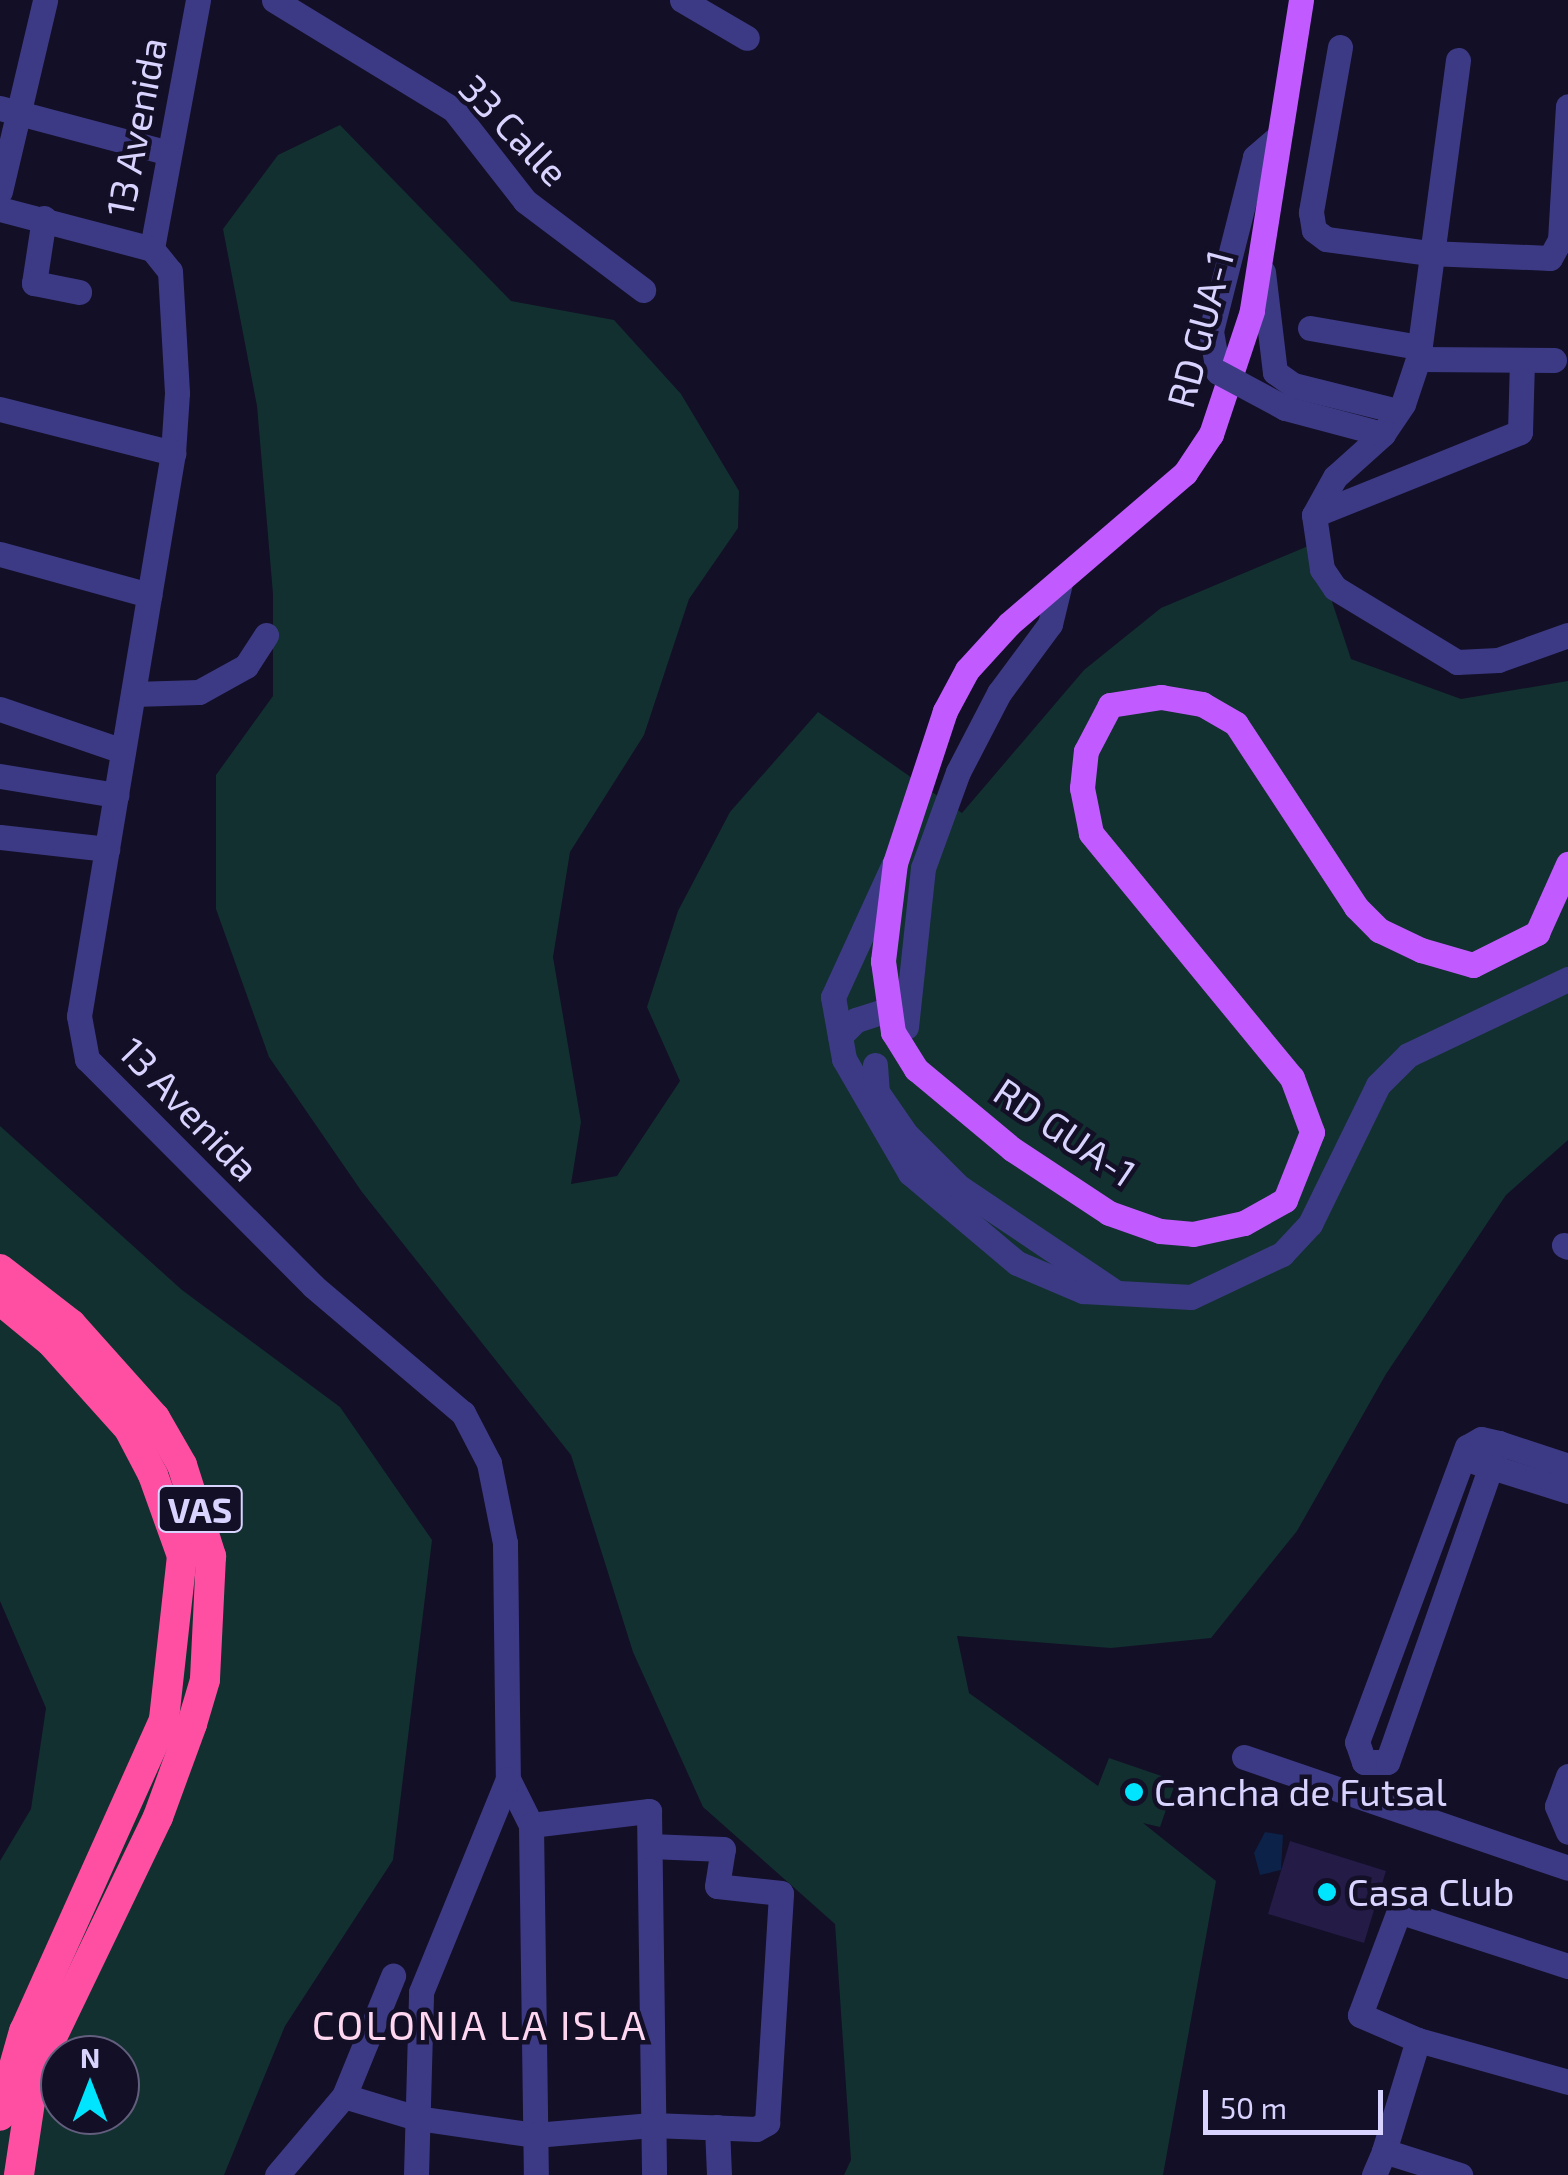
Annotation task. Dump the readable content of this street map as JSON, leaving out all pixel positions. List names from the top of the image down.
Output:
{
  "streets": {
    "highway": ["VAS"],
    "main road": ["RD GUA-1"],
    "street": ["13 Avenida", "33 Calle"]
  },
  "districts": ["COLONIA LA ISLA"],
  "places": ["Cancha de Futsal", "Casa Club"],
  "scale_bar": "50 m",
  "north": "top"
}
